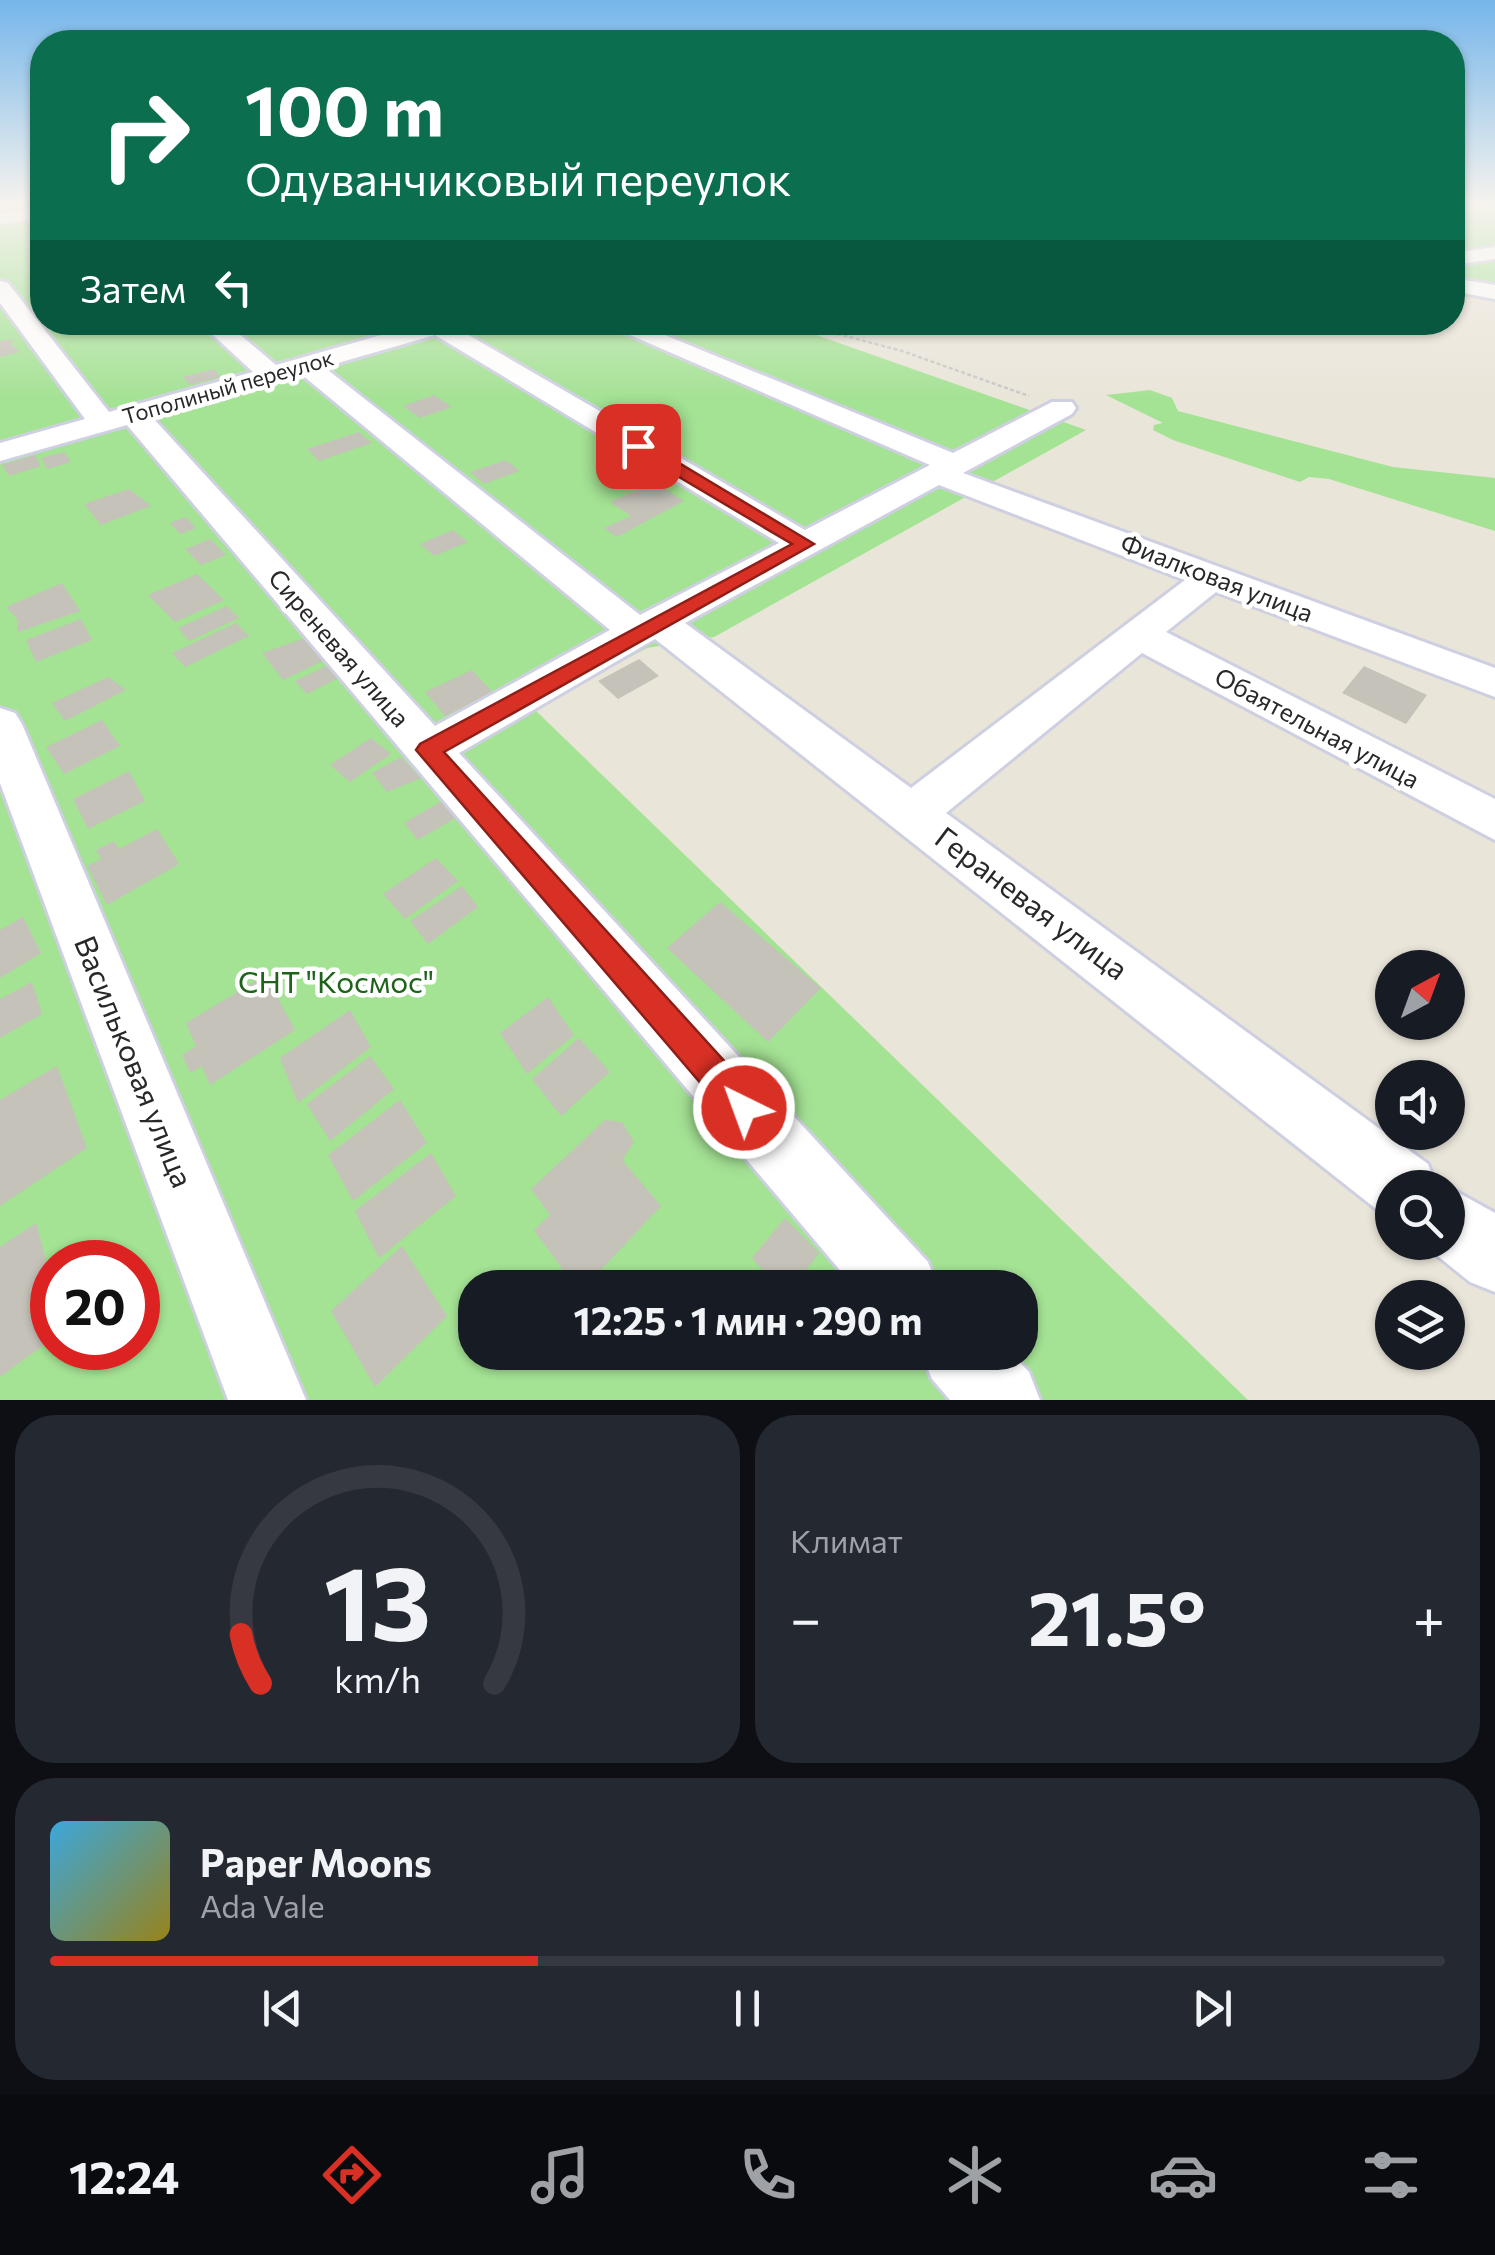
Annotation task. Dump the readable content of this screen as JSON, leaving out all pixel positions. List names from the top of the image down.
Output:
{
  "streets": {
    "lane": [
      "Тополиный переулок",
      "Фиалковая улица",
      "Сиреневая улица",
      "Обаятельная улица",
      "Гераневая улица",
      "Васильковая улица"
    ]
  },
  "crossings": [
    ["Тополиный переулок", "Сиреневая улица"],
    ["Тополиный переулок", "Гераневая улица"]
  ],
  "parks": ["СНТ \"Космос\""],
  "north": "top right",
  "page": {
    "turn": ["100 m", "Одуванчиковый переулок"],
    "then": "Затем",
    "limit": "20",
    "trip": "12:25 · 1 мин · 290 m",
    "tile": "Климат",
    "heat": ["−", "21.5°", "+"],
    "song": ["Paper Moons", "Ada Vale"],
    "tabs": "12:24",
    "gauge": ["13", "km/h"]
  }
}
